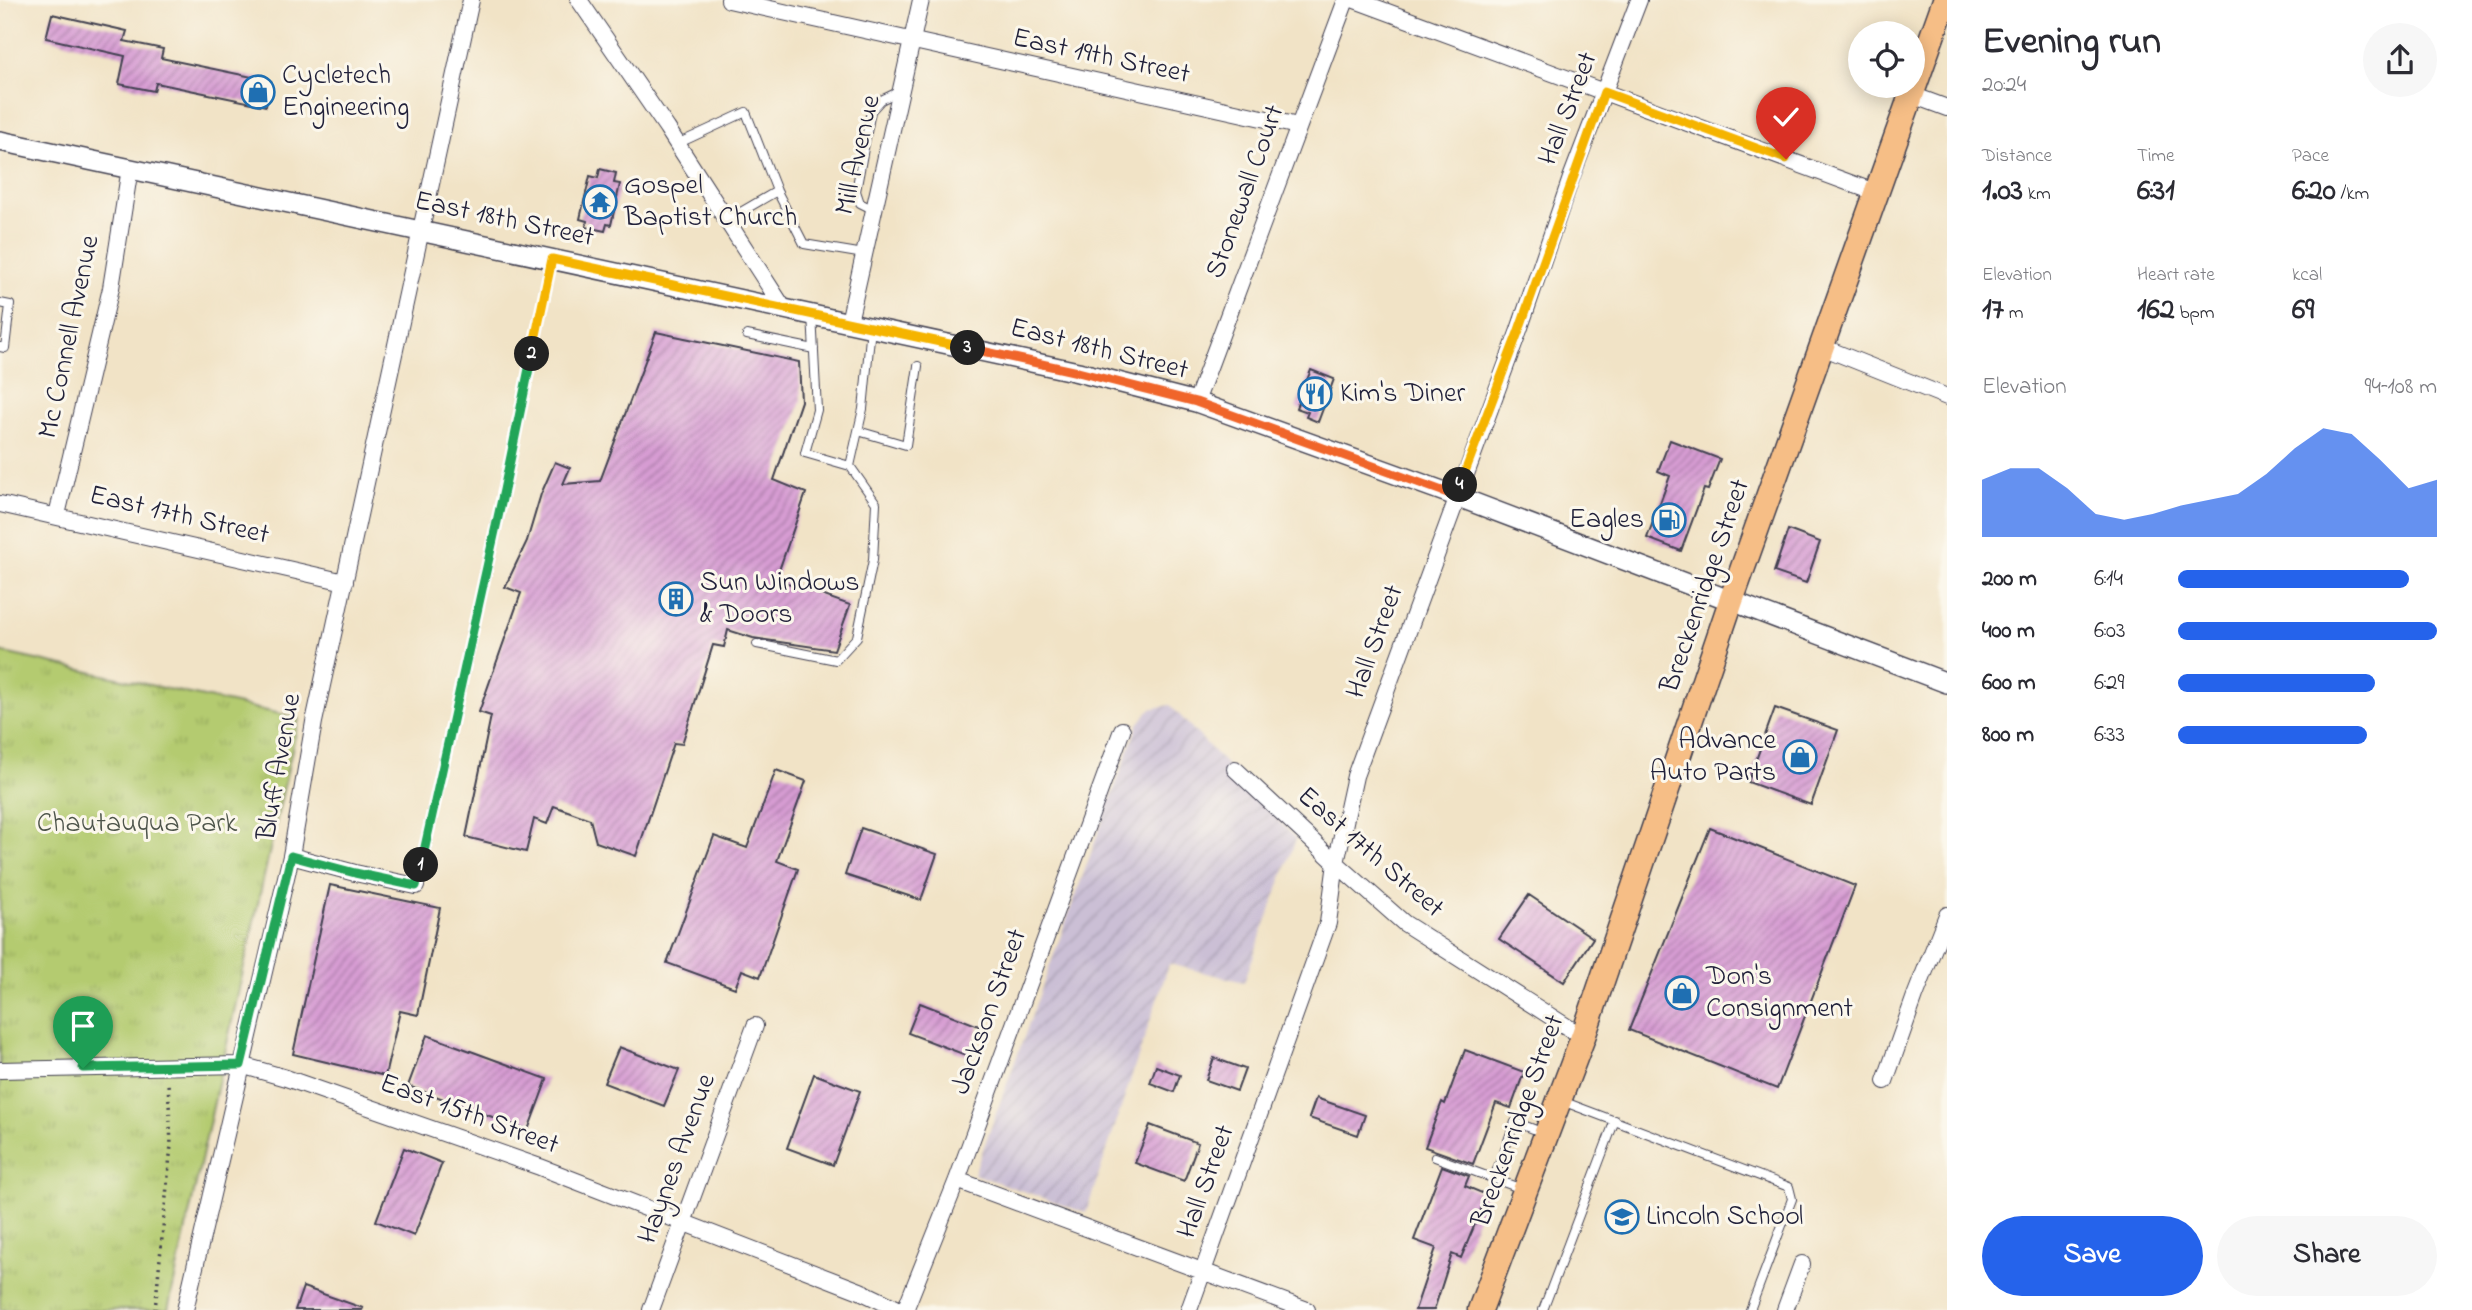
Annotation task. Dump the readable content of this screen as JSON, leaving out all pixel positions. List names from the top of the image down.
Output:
{
  "streets": {
    "main road": ["Breckenridge Street"],
    "street": [
      "East 19th Street",
      "Hall Street",
      "Mill Avenue",
      "Stonewall Court",
      "East 18th Street",
      "Mc Connell Avenue",
      "East 17th Street",
      "Bluff Avenue",
      "Jackson Street",
      "East 15th Street",
      "Haynes Avenue"
    ]
  },
  "crossings": [
    ["East 19th Street", "Mill Avenue"],
    ["East 19th Street", "Stonewall Court"],
    ["Hall Street", "East 18th Street"],
    ["Hall Street", "East 17th Street"],
    ["Mill Avenue", "East 18th Street"],
    ["Stonewall Court", "East 18th Street"],
    ["East 18th Street", "Mc Connell Avenue"],
    ["East 18th Street", "Breckenridge Street"],
    ["East 18th Street", "Bluff Avenue"],
    ["Mc Connell Avenue", "East 17th Street"],
    ["East 17th Street", "Breckenridge Street"],
    ["East 17th Street", "Bluff Avenue"],
    ["Bluff Avenue", "East 15th Street"],
    ["East 15th Street", "Haynes Avenue"]
  ],
  "parks": ["Chautauqua Park"],
  "places": {
    "shop": ["Cycletech Engineering", "Advance Auto Parts", "Don's Consignment"],
    "temple": ["Gospel Baptist Church"],
    "restaurant": ["Kim's Diner"],
    "fuel station": ["Eagles"],
    "building": ["Sun Windows & Doors"],
    "school or university": ["Lincoln School"]
  },
  "page": {
    "heading": ["Evening run", "20:24"],
    "stats": [
      ["Distance", "1.03 km"],
      ["Time", "6:31"],
      ["Pace", "6:20 /km"],
      ["Elevation", "17 m"],
      ["Heart rate", "162 bpm"],
      ["kcal", "69"]
    ],
    "pins": [
      "3",
      "2",
      "4",
      "1"
    ],
    "chart": ["Elevation", "94–108 m"],
    "list": [
      {
        "name": "200 m",
        "note": "6:14"
      },
      {
        "name": "400 m",
        "note": "6:03"
      },
      {
        "name": "600 m",
        "note": "6:29"
      },
      {
        "name": "800 m",
        "note": "6:33"
      }
    ],
    "buttons": ["Save", "Share"]
  }
}
